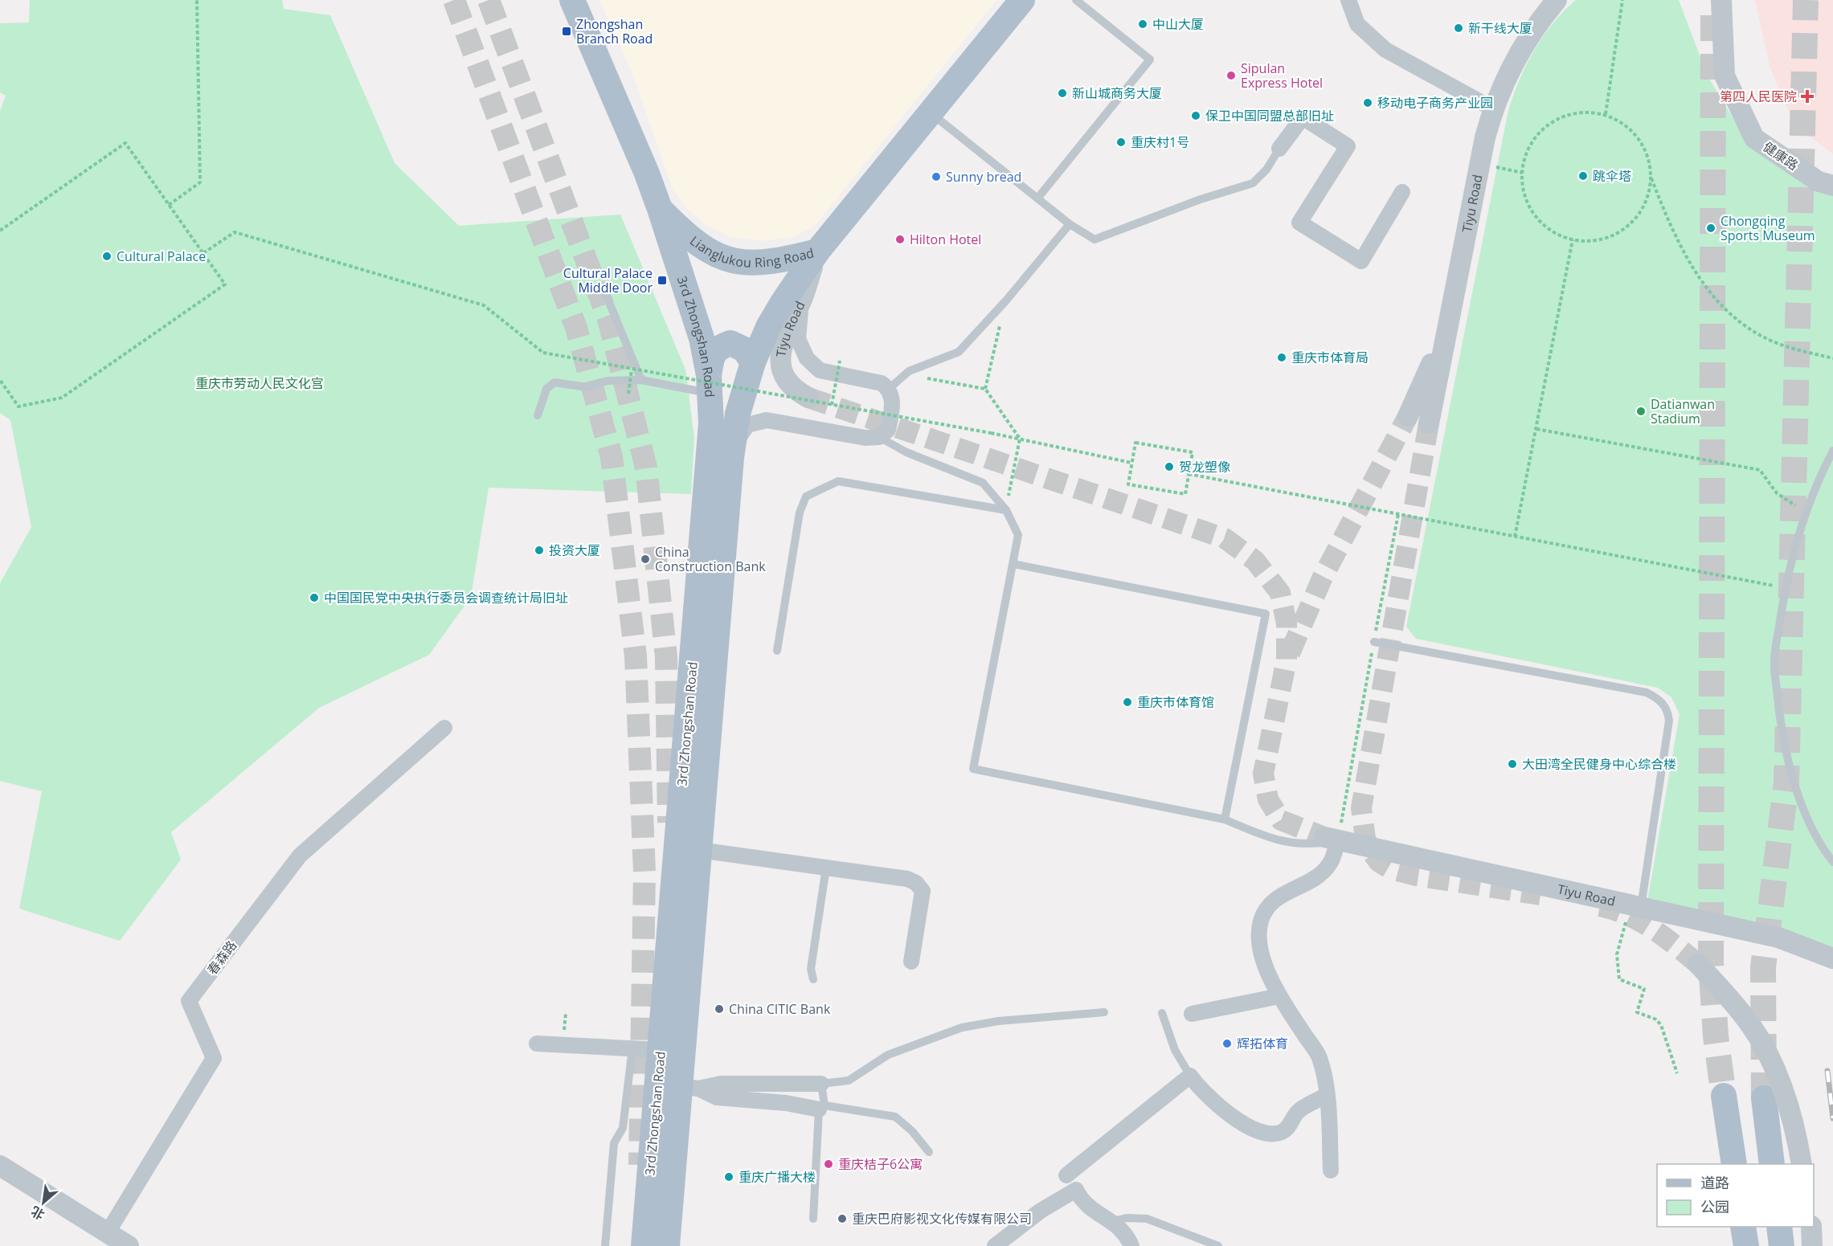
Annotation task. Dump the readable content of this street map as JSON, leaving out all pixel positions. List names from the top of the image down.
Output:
{
  "streets": {
    "main road": ["Lianglukou Ring Road", "3rd Zhongshan Road"],
    "street": ["健康路", "Tiyu Road", "春森路"]
  },
  "crossings": [
    ["Tiyu Road", "Lianglukou Ring Road"],
    ["Tiyu Road", "3rd Zhongshan Road"],
    ["Lianglukou Ring Road", "3rd Zhongshan Road"]
  ],
  "parks": ["重庆市劳动人民文化宫"],
  "places": {
    "other": [
      "中山大厦",
      "新干线大厦",
      "Sipulan Express Hotel",
      "新山城商务大厦",
      "移动电子商务产业园",
      "保卫中国同盟总部旧址",
      "重庆村1号",
      "跳伞塔",
      "Sunny bread",
      "Chongqing Sports Museum",
      "Hilton Hotel",
      "Cultural Palace",
      "重庆市体育局",
      "Datianwan Stadium",
      "贺龙塑像",
      "投资大厦",
      "China Construction Bank",
      "中国国民党中央执行委员会调查统计局旧址",
      "重庆市体育馆",
      "大田湾全民健身中心综合楼",
      "China CITIC Bank",
      "辉拓体育",
      "重庆桔子6公寓",
      "重庆广播大楼",
      "重庆巴府影视文化传媒有限公司"
    ],
    "transit": ["Zhongshan Branch Road", "Cultural Palace Middle Door"],
    "health": ["第四人民医院"]
  },
  "legend": ["道路", "公园"],
  "north": "bottom left"
}
